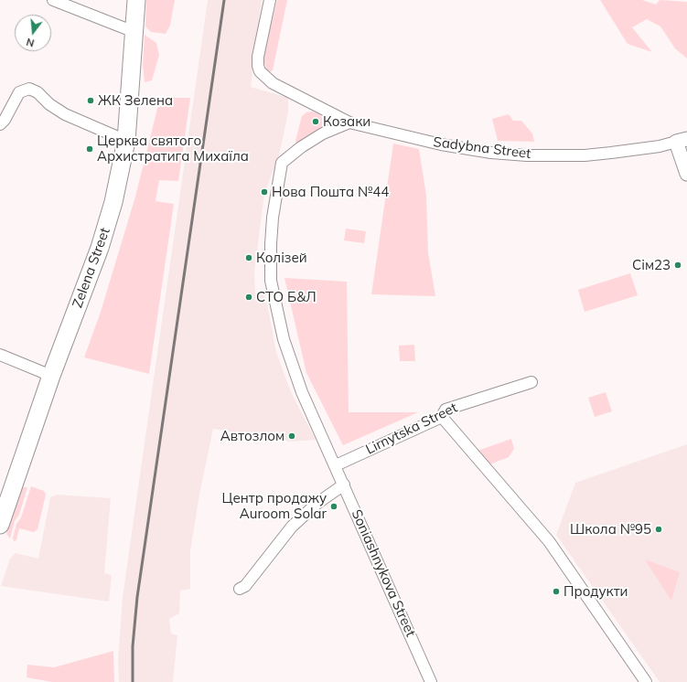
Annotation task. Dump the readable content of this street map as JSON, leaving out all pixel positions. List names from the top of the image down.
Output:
{
  "streets": {
    "main road": ["Zelena Street"],
    "street": ["Sadybna Street", "Lirnytska Street", "Soniashnykova Street"]
  },
  "crossings": [
    ["Sadybna Street", "Soniashnykova Street"],
    ["Lirnytska Street", "Soniashnykova Street"]
  ],
  "places": [
    "ЖК Зелена",
    "Козаки",
    "Церква святого Архистратига Михаїла",
    "Нова Пошта №44",
    "Колізей",
    "Сім23",
    "СТО Б&Л",
    "Автозлом",
    "Центр продажу Auroom Solar",
    "Школа №95",
    "Продукти"
  ],
  "north": "bottom"
}
